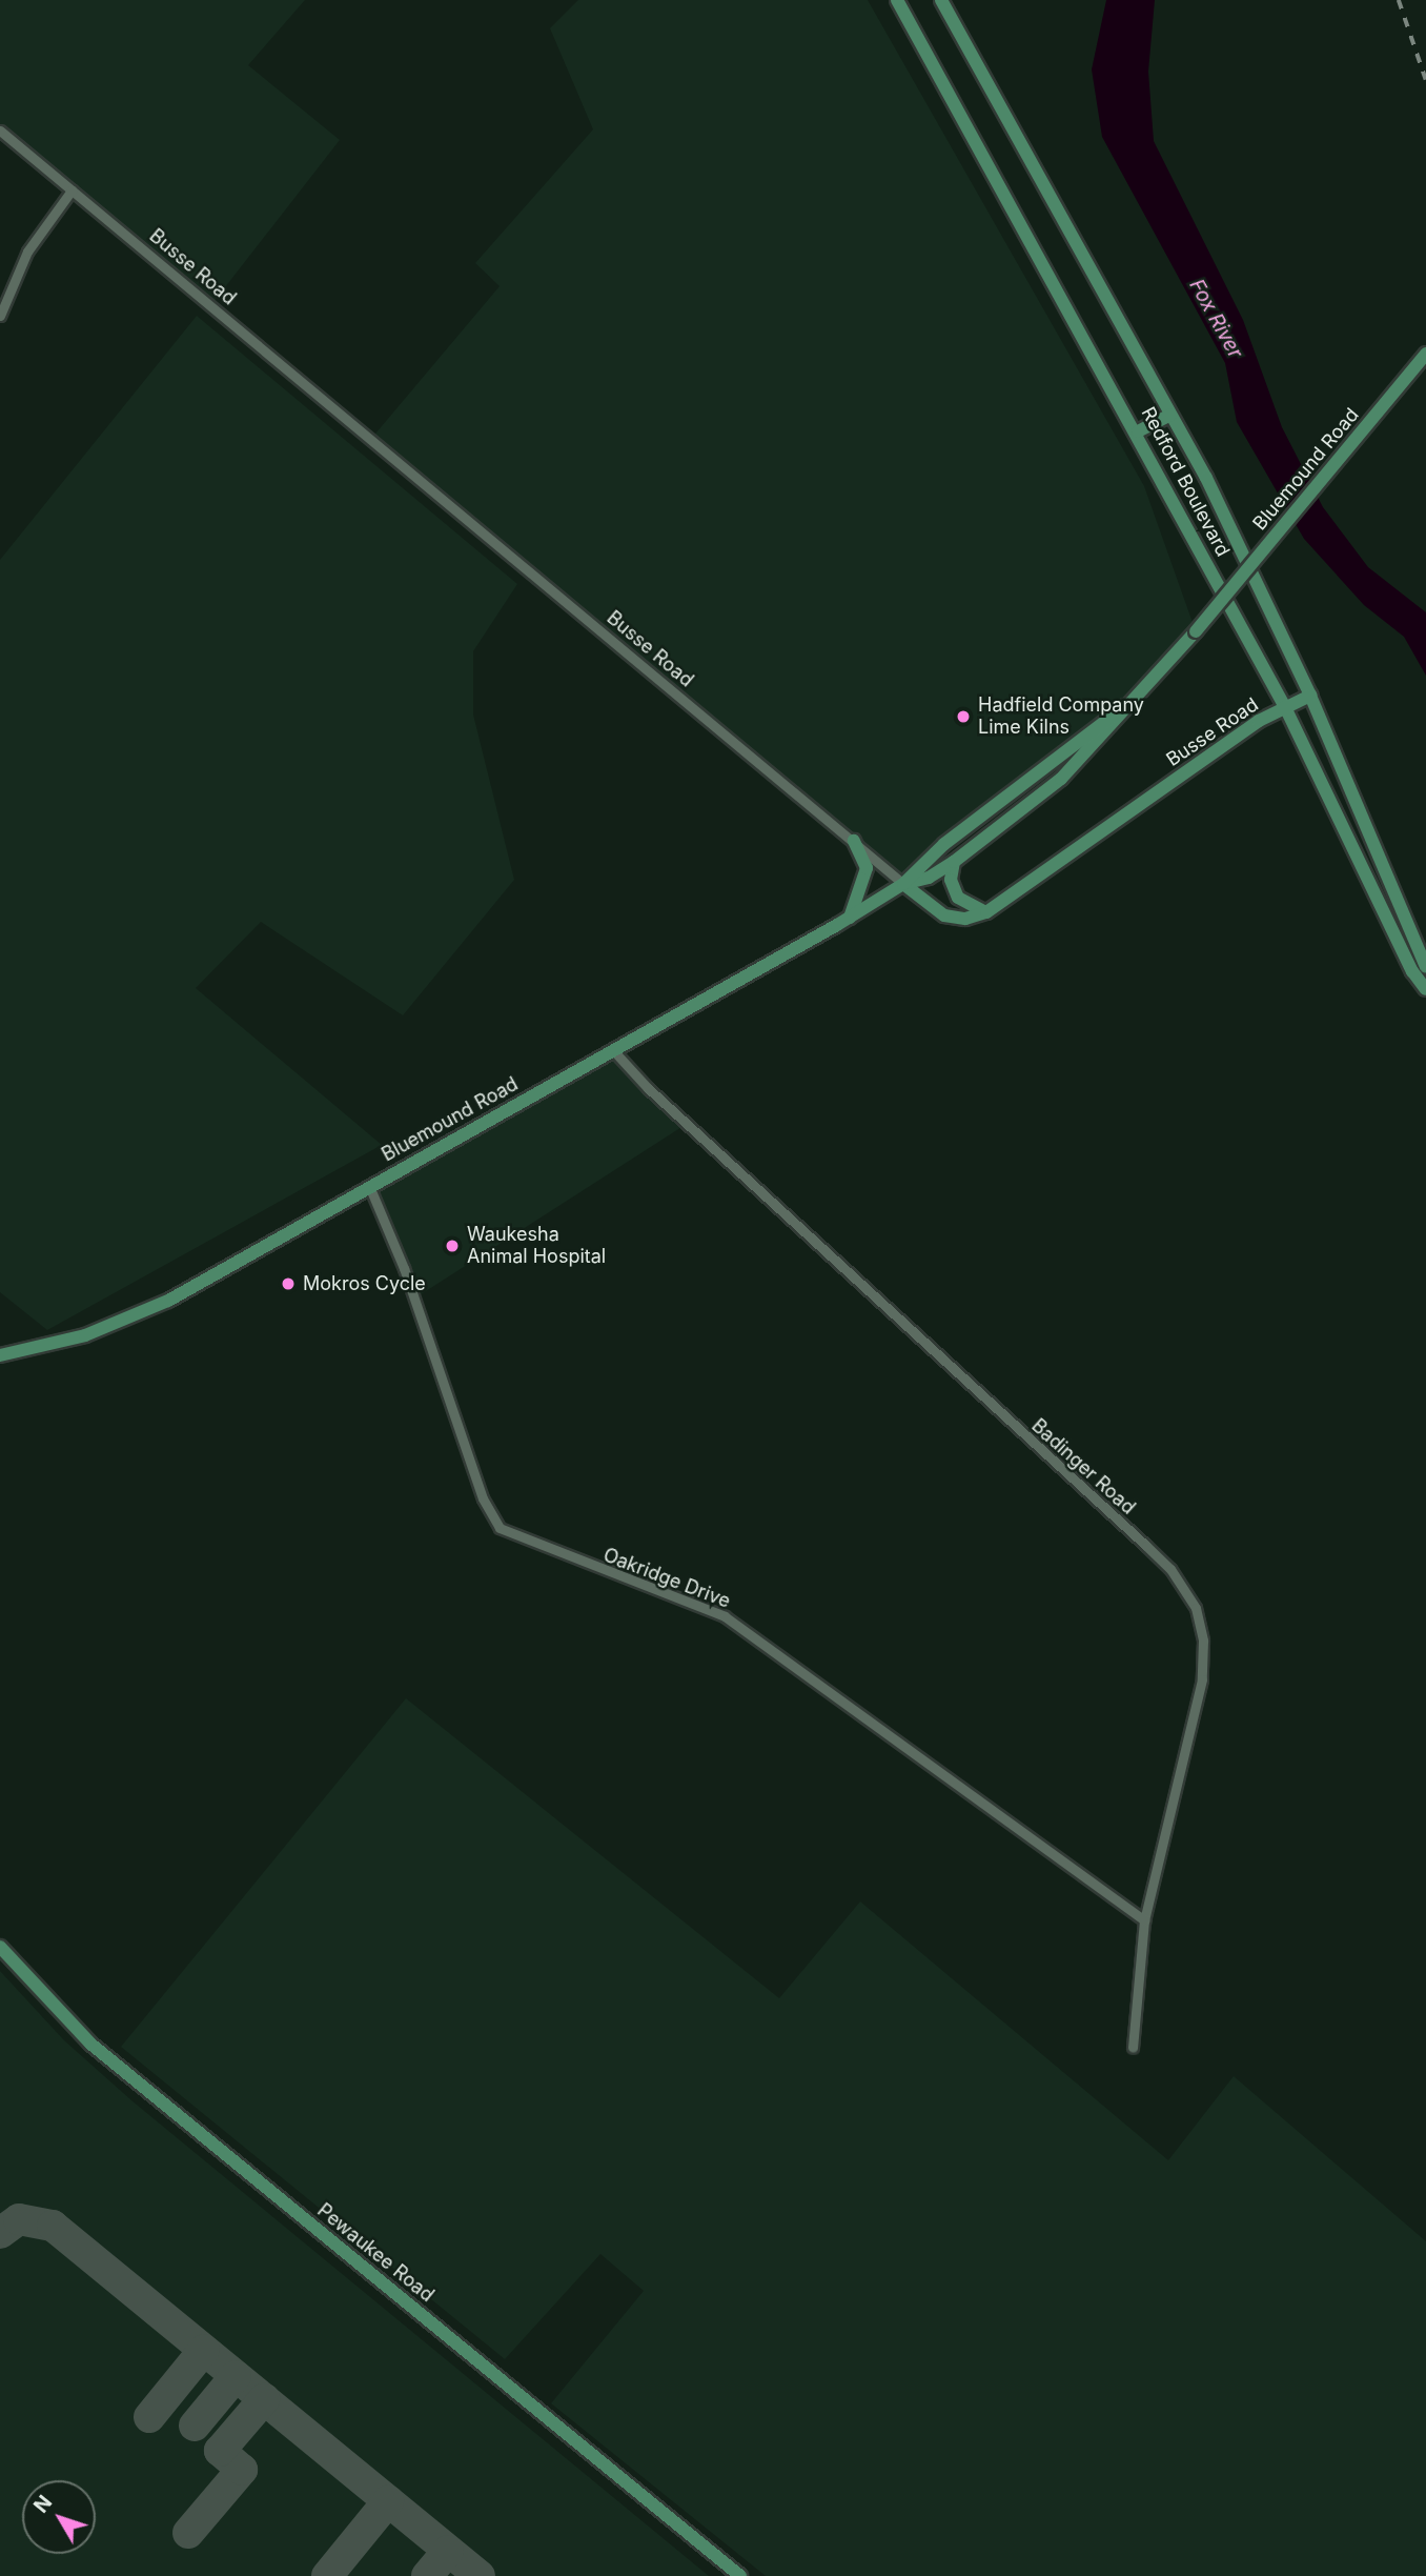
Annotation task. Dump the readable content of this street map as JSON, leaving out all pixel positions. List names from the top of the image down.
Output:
{
  "streets": {
    "main road": [
      "Busse Road",
      "Bluemound Road",
      "Redford Boulevard",
      "Pewaukee Road"
    ],
    "street": ["Badinger Road", "Oakridge Drive"]
  },
  "crossings": [
    ["Busse Road", "Bluemound Road"],
    ["Busse Road", "Redford Boulevard"],
    ["Bluemound Road", "Badinger Road"],
    ["Bluemound Road", "Oakridge Drive"],
    ["Badinger Road", "Oakridge Drive"]
  ],
  "water": ["Fox River"],
  "places": ["Hadfield Company Lime Kilns", "Waukesha Animal Hospital", "Mokros Cycle"],
  "north": "top left"
}
